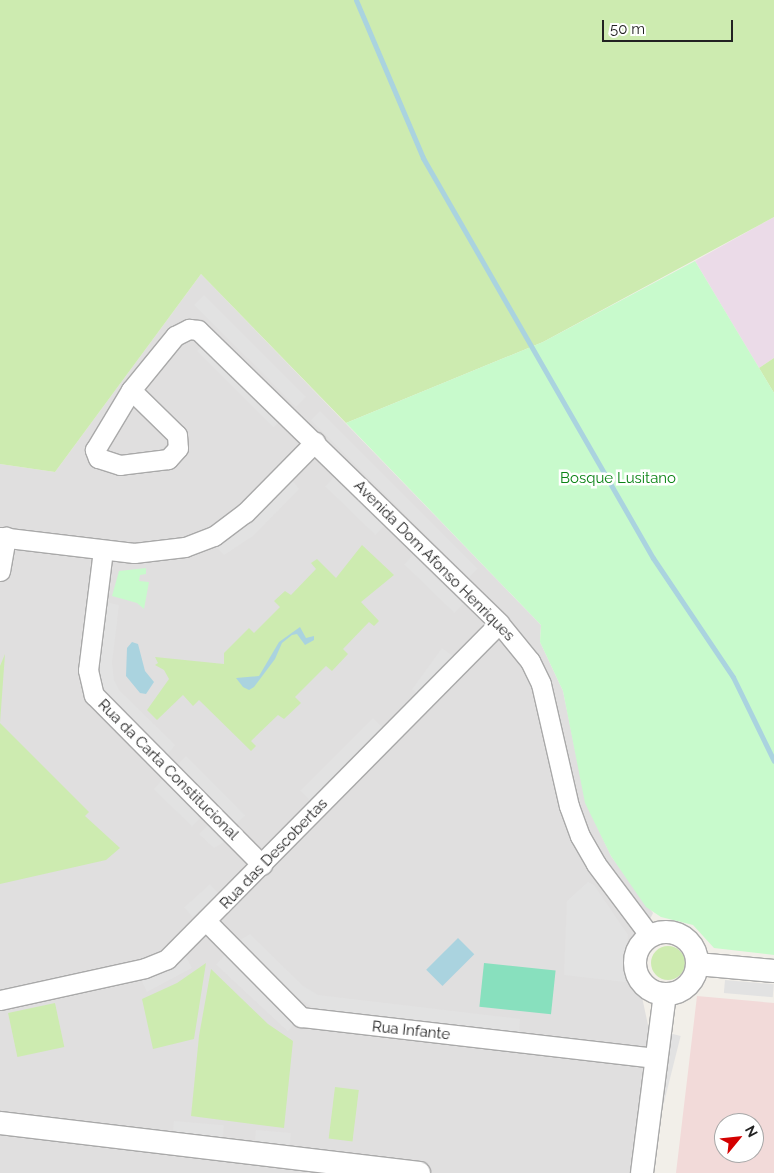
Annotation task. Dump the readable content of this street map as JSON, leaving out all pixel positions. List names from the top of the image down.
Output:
{
  "streets": {
    "street": [
      "Avenida Dom Afonso Henriques",
      "Rua da Carta Constitucional",
      "Rua das Descobertas",
      "Rua Infante"
    ]
  },
  "crossings": [
    ["Avenida Dom Afonso Henriques", "Rua das Descobertas"],
    ["Rua da Carta Constitucional", "Rua das Descobertas"],
    ["Rua das Descobertas", "Rua Infante"]
  ],
  "parks": ["Bosque Lusitano"],
  "scale_bar": "50 m",
  "north": "top right"
}
